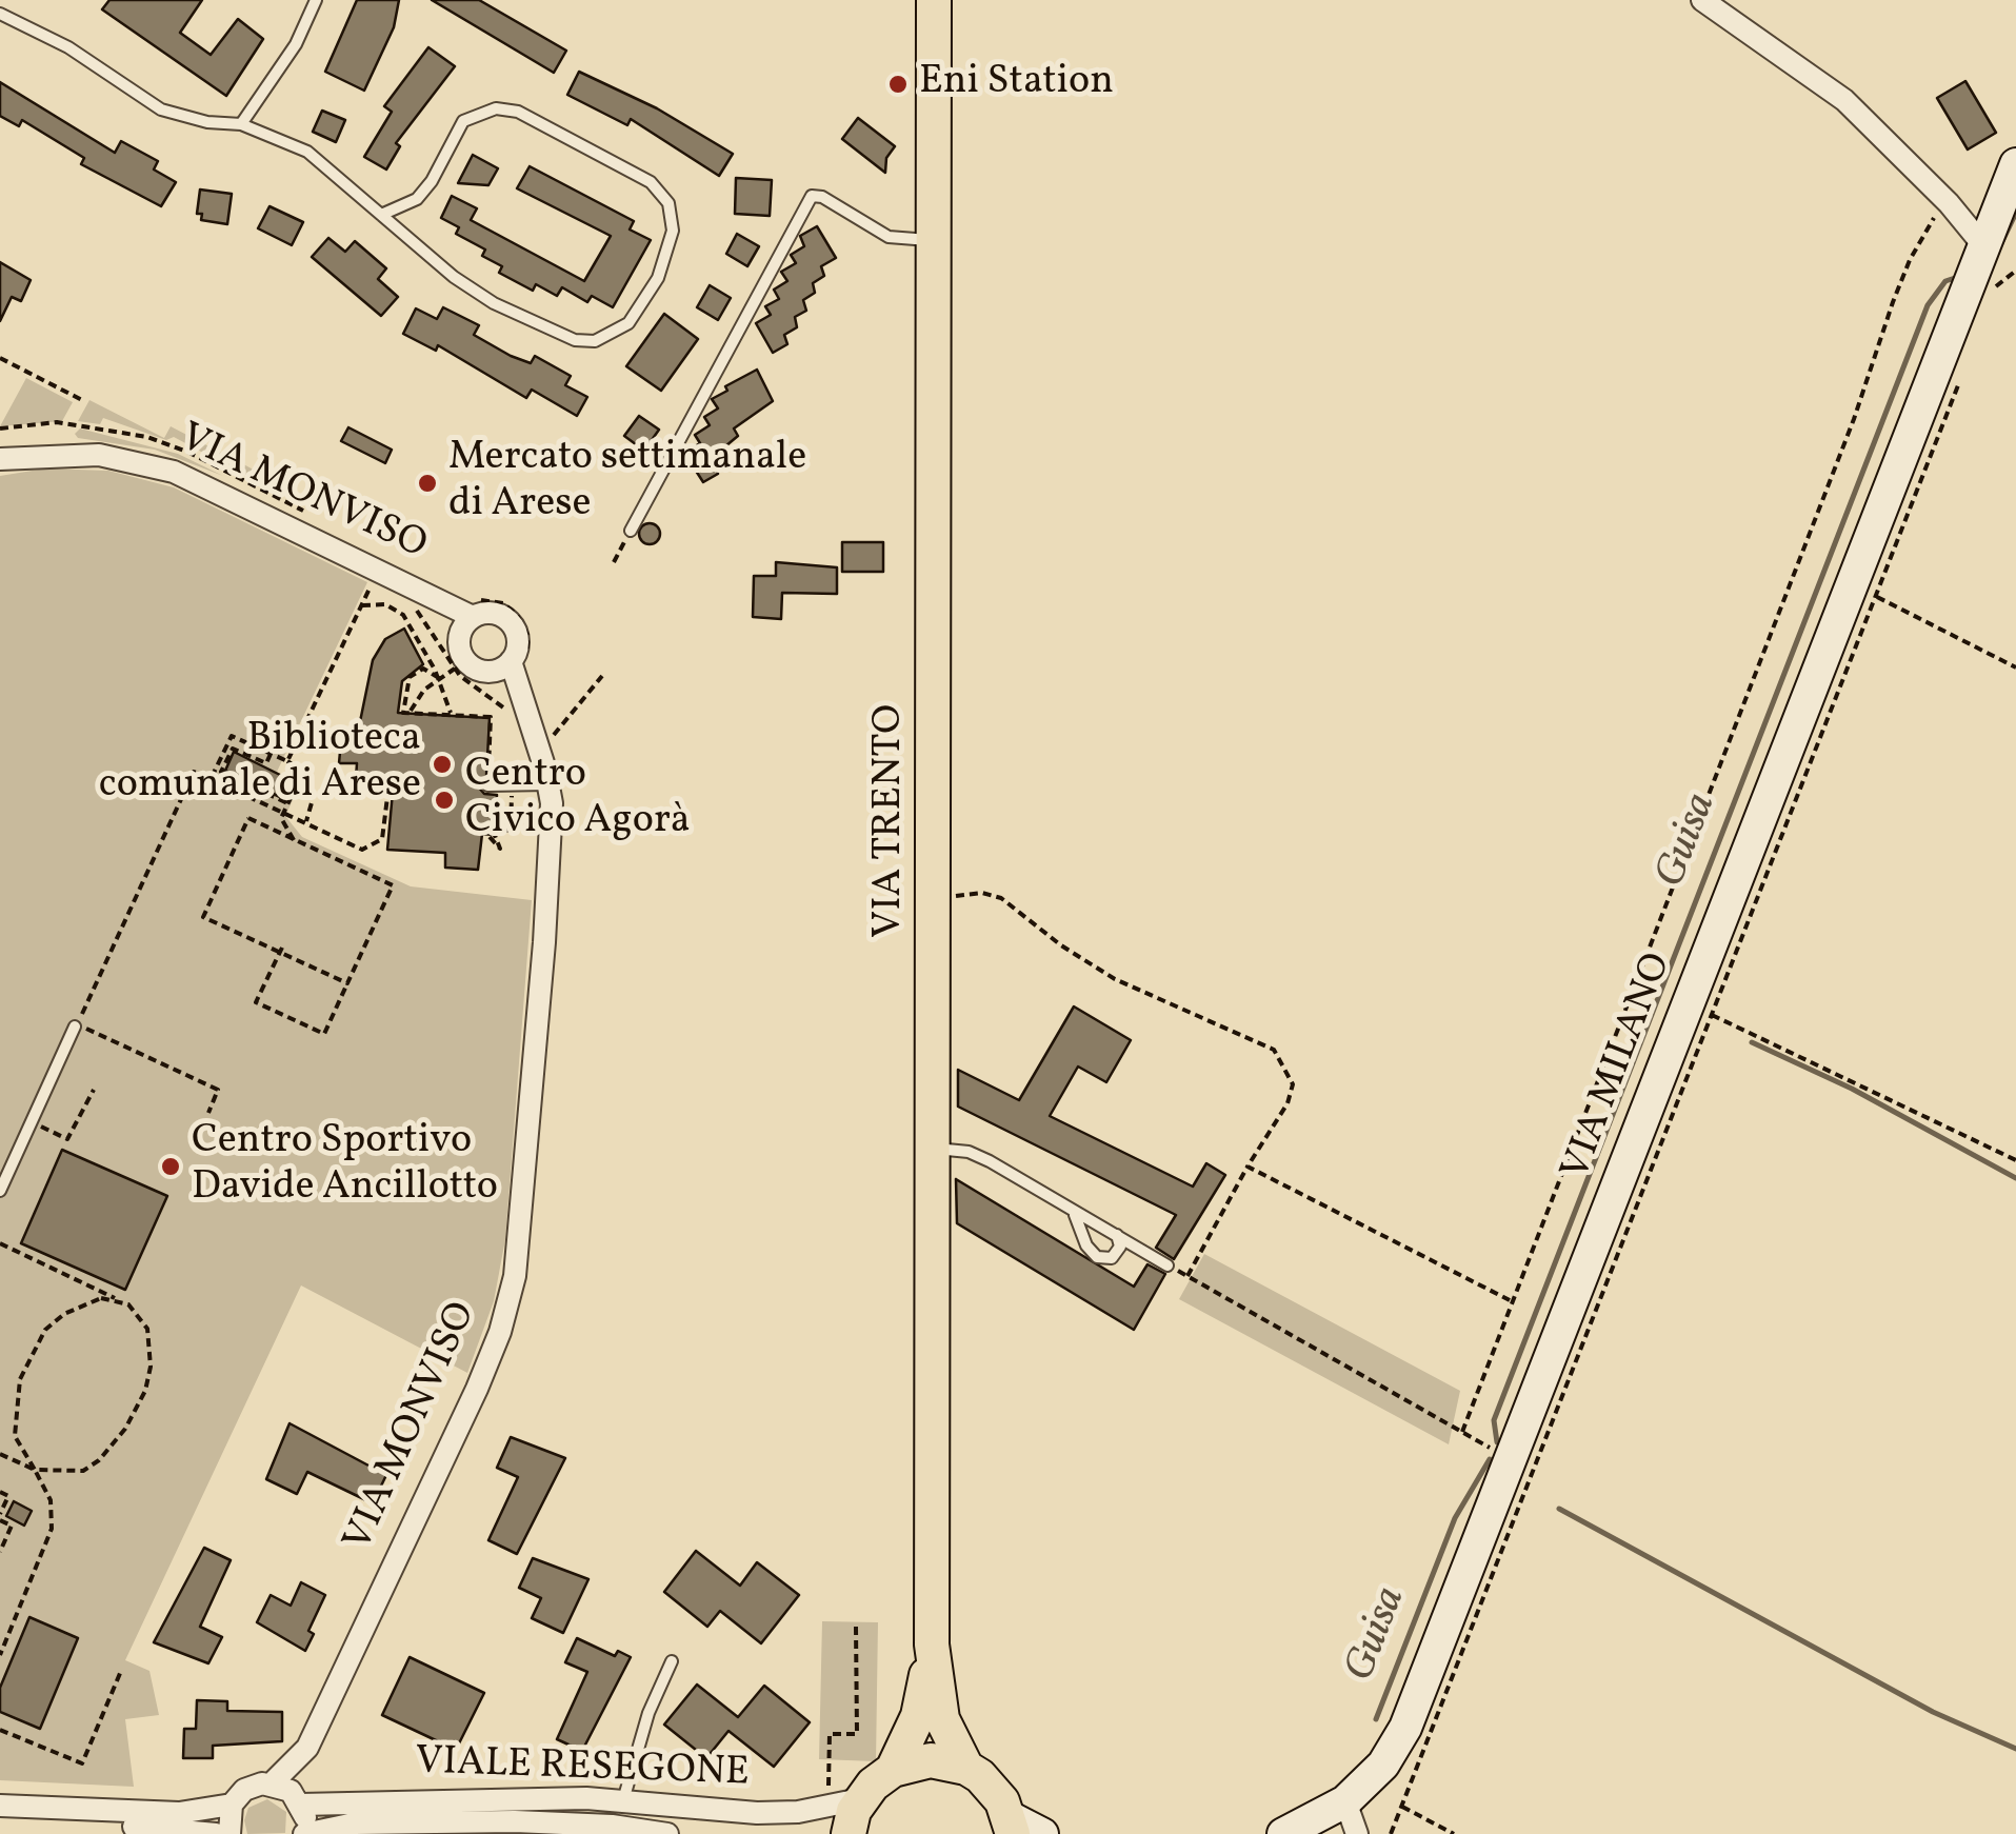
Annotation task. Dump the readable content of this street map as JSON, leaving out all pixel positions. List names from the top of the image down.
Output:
{
  "streets": {
    "main road": ["VIA TRENTO"],
    "street": ["VIA MONVISO", "VIA MILANO", "VIALE RESEGONE"]
  },
  "crossings": [
    ["VIA MONVISO", "VIALE RESEGONE"]
  ],
  "water": ["Guisa"],
  "places": [
    "Eni Station",
    "Mercato settimanale di Arese",
    "Biblioteca comunale di Arese",
    "Centro Civico Agorà",
    "Centro Sportivo Davide Ancillotto"
  ]
}
